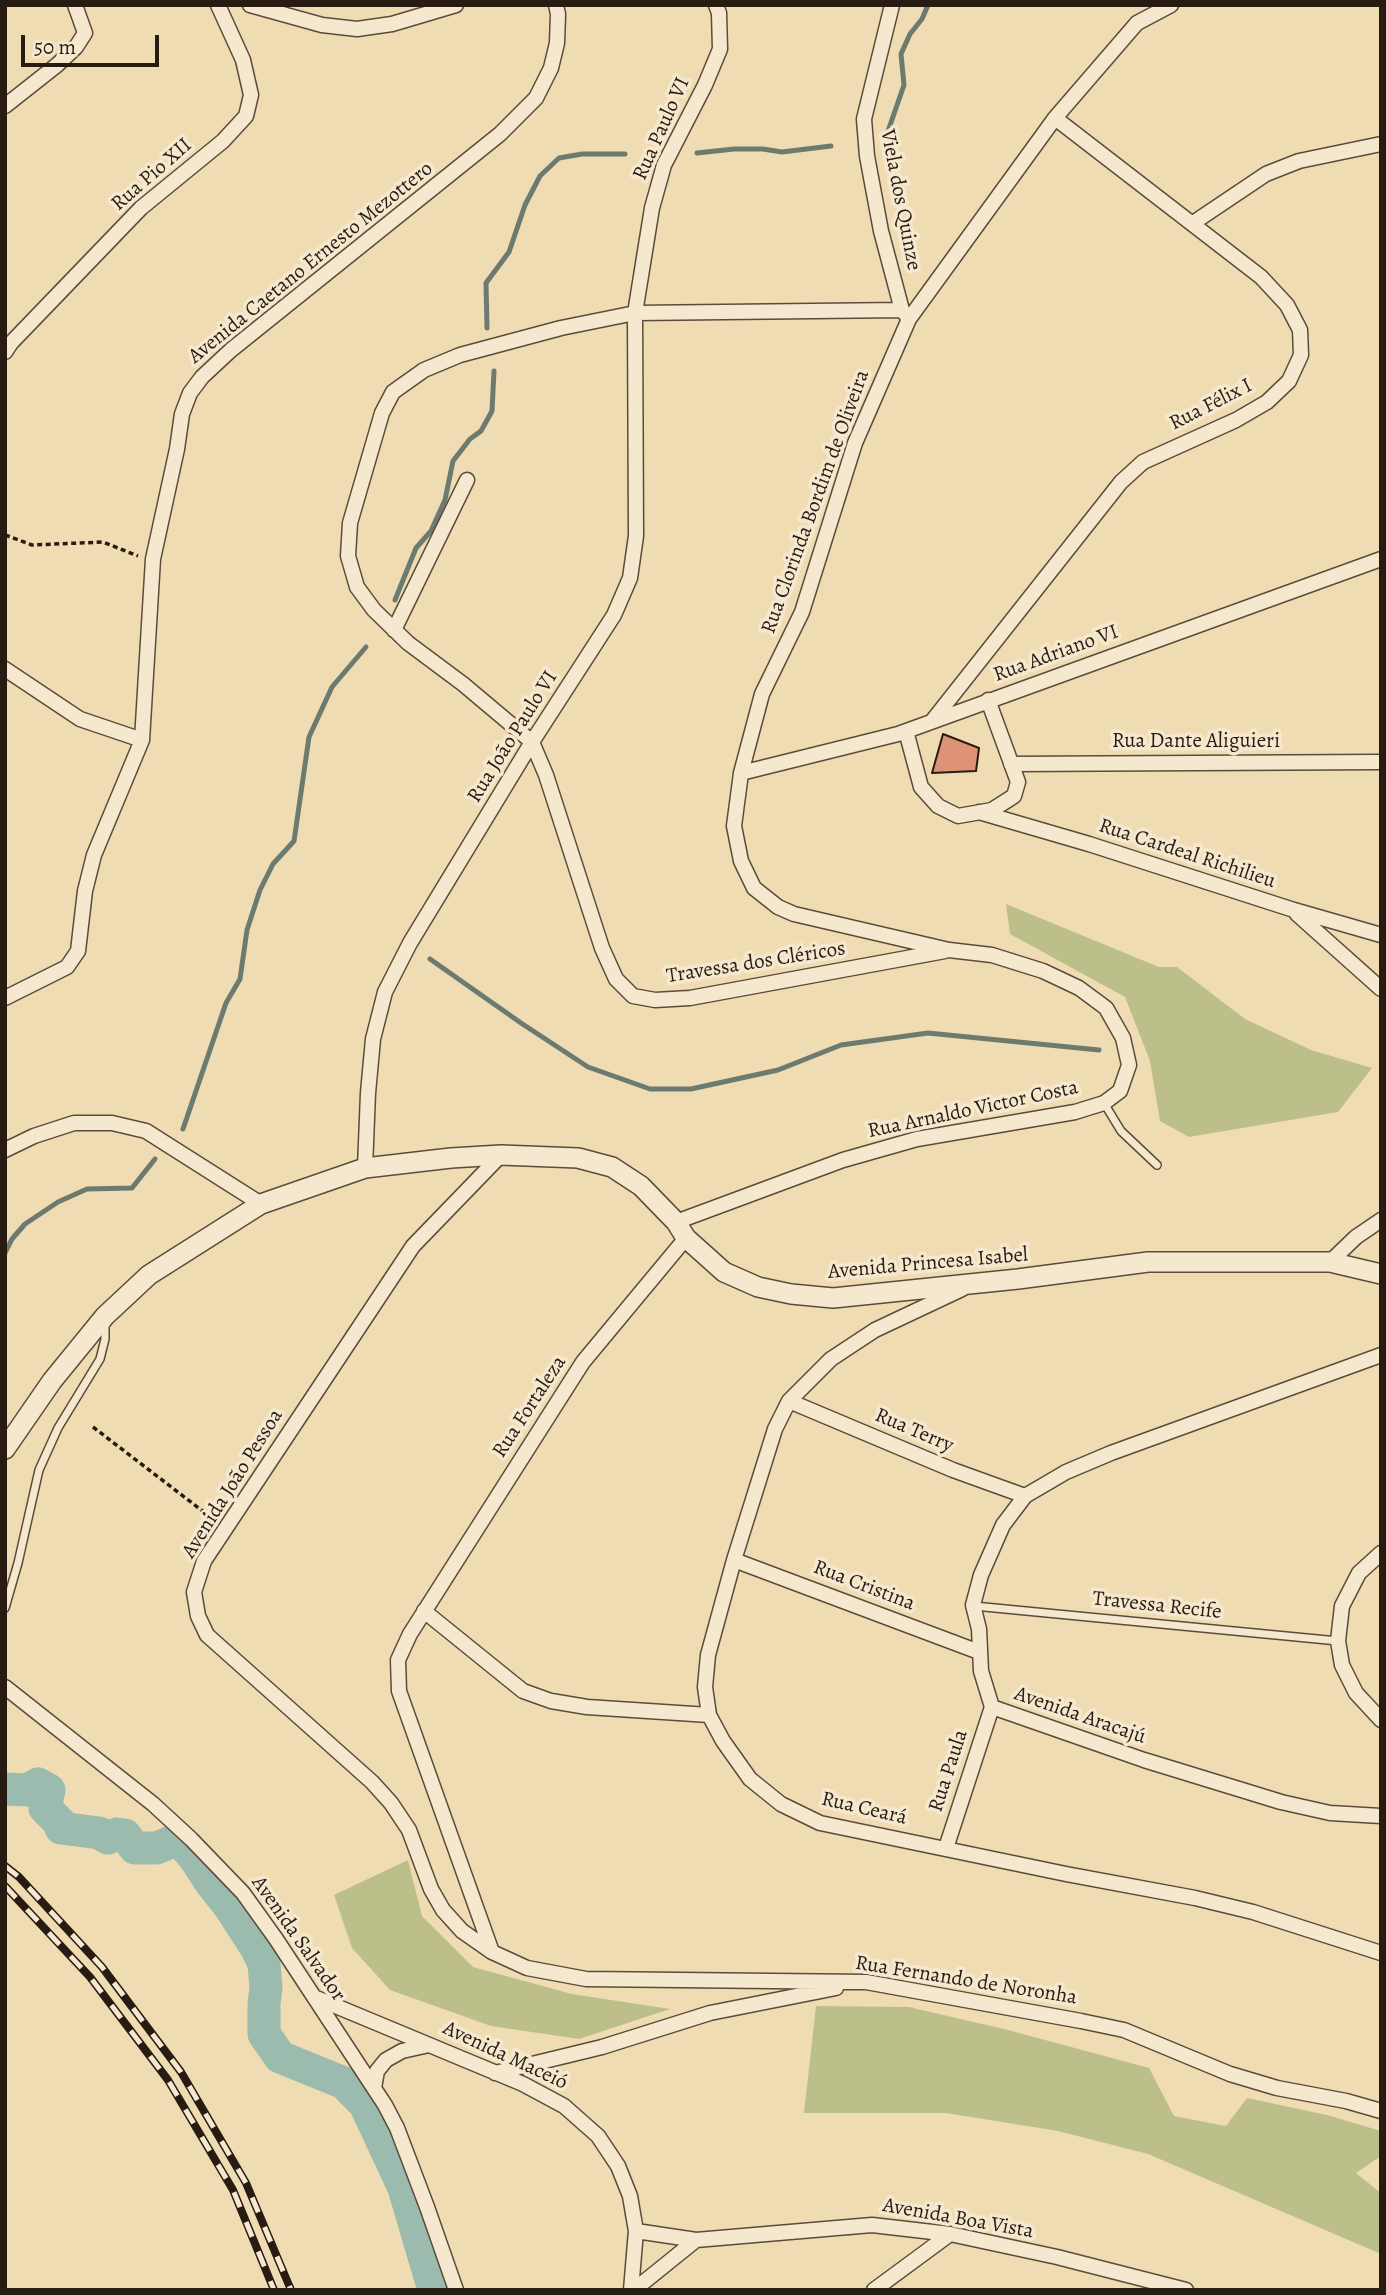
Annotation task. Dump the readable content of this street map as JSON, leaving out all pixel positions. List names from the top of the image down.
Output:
{
  "streets": {
    "street": [
      "Rua Paulo VI",
      "Rua Pio XII",
      "Viela dos Quinze",
      "Avenida Caetano Ernesto Mezottero",
      "Rua Félix I",
      "Rua Clorinda Bordim de Oliveira",
      "Rua Adriano VI",
      "Rua João Paulo VI",
      "Rua Dante Aliguieri",
      "Rua Cardeal Richilieu",
      "Travessa dos Cléricos",
      "Rua Arnaldo Victor Costa",
      "Avenida Princesa Isabel",
      "Rua Fortaleza",
      "Rua Terry",
      "Avenida João Pessoa",
      "Rua Cristina",
      "Avenida Aracajú",
      "Rua Paula",
      "Rua Ceará",
      "Avenida Salvador",
      "Rua Fernando de Noronha",
      "Avenida Maceió",
      "Avenida Boa Vista"
    ],
    "lane": ["Travessa Recife"]
  },
  "crossings": [
    ["Rua Paulo VI", "Rua João Paulo VI"],
    ["Viela dos Quinze", "Rua Clorinda Bordim de Oliveira"],
    ["Rua Félix I", "Rua Clorinda Bordim de Oliveira"],
    ["Rua Félix I", "Rua Adriano VI"],
    ["Rua Félix I", "Rua Dante Aliguieri"],
    ["Rua Félix I", "Rua Cardeal Richilieu"],
    ["Rua Clorinda Bordim de Oliveira", "Rua Adriano VI"],
    ["Rua Clorinda Bordim de Oliveira", "Rua Arnaldo Victor Costa"],
    ["Rua Adriano VI", "Rua Dante Aliguieri"],
    ["Rua Adriano VI", "Rua Cardeal Richilieu"],
    ["Rua Adriano VI", "Rua Arnaldo Victor Costa"],
    ["Rua João Paulo VI", "Travessa dos Cléricos"],
    ["Rua João Paulo VI", "Avenida Princesa Isabel"],
    ["Rua Dante Aliguieri", "Rua Cardeal Richilieu"],
    ["Travessa dos Cléricos", "Rua Arnaldo Victor Costa"],
    ["Rua Arnaldo Victor Costa", "Avenida Princesa Isabel"],
    ["Rua Arnaldo Victor Costa", "Rua Fortaleza"],
    ["Avenida Princesa Isabel", "Rua Fortaleza"],
    ["Avenida Princesa Isabel", "Avenida João Pessoa"],
    ["Avenida Princesa Isabel", "Rua Ceará"],
    ["Rua Fortaleza", "Avenida João Pessoa"],
    ["Rua Fortaleza", "Rua Fernando de Noronha"],
    ["Rua Terry", "Avenida Aracajú"],
    ["Rua Terry", "Rua Ceará"],
    ["Avenida João Pessoa", "Rua Fernando de Noronha"],
    ["Rua Cristina", "Avenida Aracajú"],
    ["Rua Cristina", "Rua Ceará"],
    ["Travessa Recife", "Avenida Aracajú"],
    ["Avenida Aracajú", "Rua Paula"],
    ["Rua Paula", "Rua Ceará"],
    ["Avenida Salvador", "Avenida Maceió"],
    ["Avenida Maceió", "Avenida Boa Vista"]
  ],
  "scale_bar": "50 m"
}
